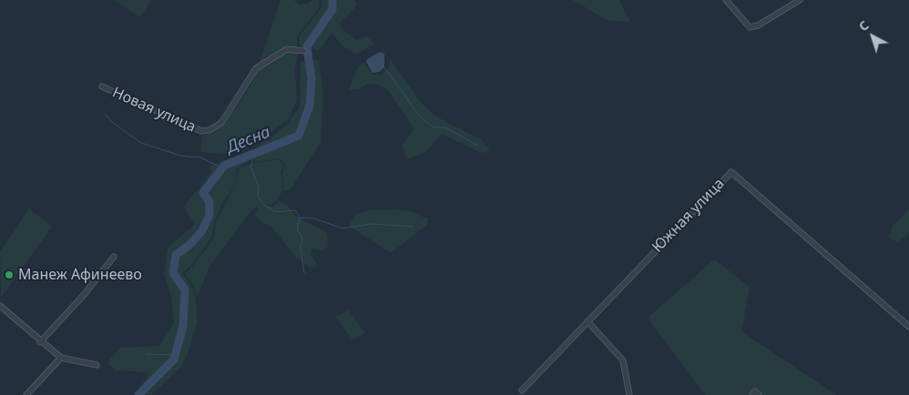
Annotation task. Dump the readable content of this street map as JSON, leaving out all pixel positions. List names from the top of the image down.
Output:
{
  "streets": {
    "street": ["Новая улица", "Южная улица"]
  },
  "water": ["Десна"],
  "places": ["Манеж Афинеево"],
  "north": "top left"
}
